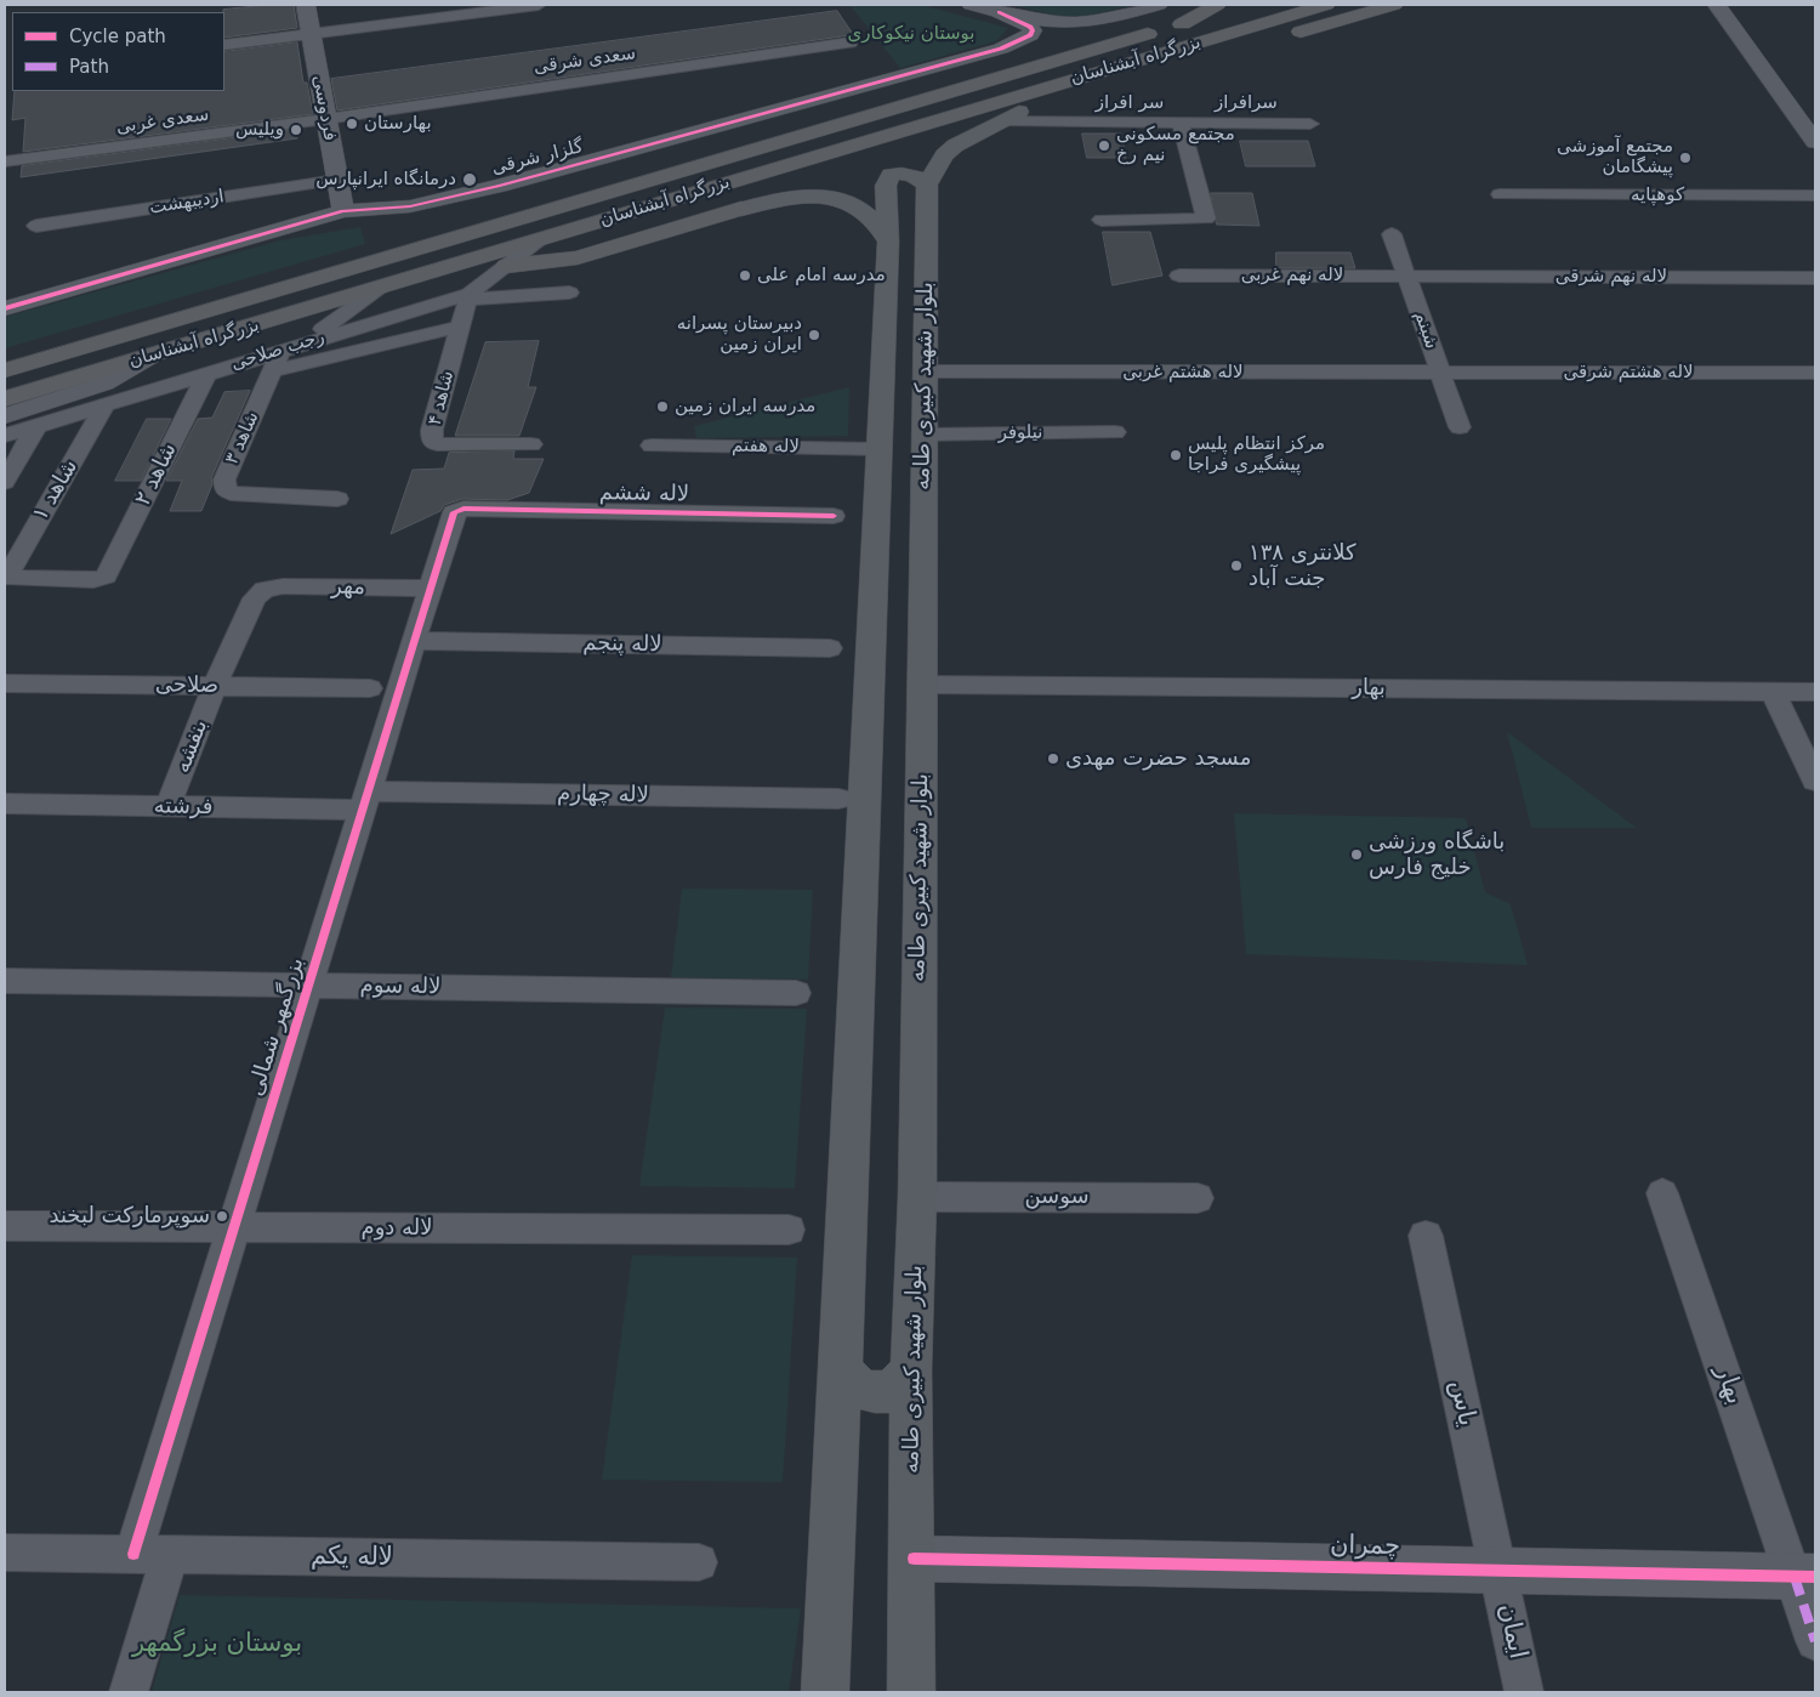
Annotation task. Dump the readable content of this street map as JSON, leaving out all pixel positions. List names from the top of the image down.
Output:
{
  "streets": {
    "highway": ["بزرگراه آبشناسان"],
    "main road": ["بلوار شهید کبیری طامه"],
    "street": [
      "سعدی شرقی",
      "سر افراز",
      "سرافراز",
      "فردوسی",
      "سعدی غربی",
      "گلزار شرقی",
      "کوهپایه",
      "اردیبهشت",
      "لاله نهم غربی",
      "لاله نهم شرقی",
      "شبنم",
      "رجب صلاحی",
      "لاله هشتم غربی",
      "لاله هشتم شرقی",
      "شاهد ۴",
      "نیلوفر",
      "شاهد ۳",
      "لاله هفتم",
      "شاهد ۲",
      "شاهد ۱",
      "لاله ششم",
      "مهر",
      "لاله پنجم",
      "صلاحی",
      "بهار",
      "بنفشه",
      "لاله چهارم",
      "فرشته",
      "لاله سوم",
      "بزرگمهر شمالی",
      "سوسن",
      "لاله دوم",
      "یاس",
      "چمران",
      "لاله یکم",
      "ایمان"
    ]
  },
  "crossings": [
    ["سعدی شرقی", "فردوسی"],
    ["سعدی شرقی", "سعدی غربی"],
    ["بزرگراه آبشناسان", "رجب صلاحی"],
    ["سر افراز", "سرافراز"],
    ["سر افراز", "بلوار شهید کبیری طامه"],
    ["فردوسی", "سعدی غربی"],
    ["فردوسی", "گلزار شرقی"],
    ["فردوسی", "اردیبهشت"],
    ["لاله نهم غربی", "لاله نهم شرقی"],
    ["لاله نهم غربی", "شبنم"],
    ["لاله نهم شرقی", "شبنم"],
    ["شبنم", "لاله هشتم غربی"],
    ["شبنم", "لاله هشتم شرقی"],
    ["رجب صلاحی", "شاهد ۴"],
    ["رجب صلاحی", "شاهد ۳"],
    ["رجب صلاحی", "شاهد ۲"],
    ["رجب صلاحی", "شاهد ۱"],
    ["لاله هشتم غربی", "لاله هشتم شرقی"],
    ["لاله هشتم غربی", "بلوار شهید کبیری طامه"],
    ["بلوار شهید کبیری طامه", "نیلوفر"],
    ["بلوار شهید کبیری طامه", "لاله هفتم"],
    ["بلوار شهید کبیری طامه", "بهار"],
    ["بلوار شهید کبیری طامه", "سوسن"],
    ["بلوار شهید کبیری طامه", "چمران"],
    ["شاهد ۲", "شاهد ۱"],
    ["لاله ششم", "بزرگمهر شمالی"],
    ["مهر", "بنفشه"],
    ["مهر", "بزرگمهر شمالی"],
    ["لاله پنجم", "بزرگمهر شمالی"],
    ["صلاحی", "بنفشه"],
    ["بهار", "چمران"],
    ["بنفشه", "فرشته"],
    ["لاله چهارم", "فرشته"],
    ["لاله چهارم", "بزرگمهر شمالی"],
    ["فرشته", "بزرگمهر شمالی"],
    ["لاله سوم", "بزرگمهر شمالی"],
    ["بزرگمهر شمالی", "لاله دوم"],
    ["بزرگمهر شمالی", "لاله یکم"],
    ["یاس", "چمران"],
    ["یاس", "ایمان"],
    ["چمران", "ایمان"]
  ],
  "parks": ["بوستان نیکوکاری", "بوستان بزرگمهر"],
  "places": [
    "بهارستان",
    "ویلیس",
    "مجتمع مسکونی نیم رخ",
    "مجتمع آموزشی پیشگامان",
    "درمانگاه ایرانپارس",
    "مدرسه امام علی",
    "دبیرستان پسرانه ایران زمین",
    "مدرسه ایران زمین",
    "مرکز انتظام پلیس پیشگیری فراجا",
    "کلانتری ۱۳۸ جنت آباد",
    "مسجد حضرت مهدی",
    "باشگاه ورزشی خلیج فارس",
    "سوپرمارکت لبخند"
  ],
  "legend": ["Cycle path", "Path"]
}
